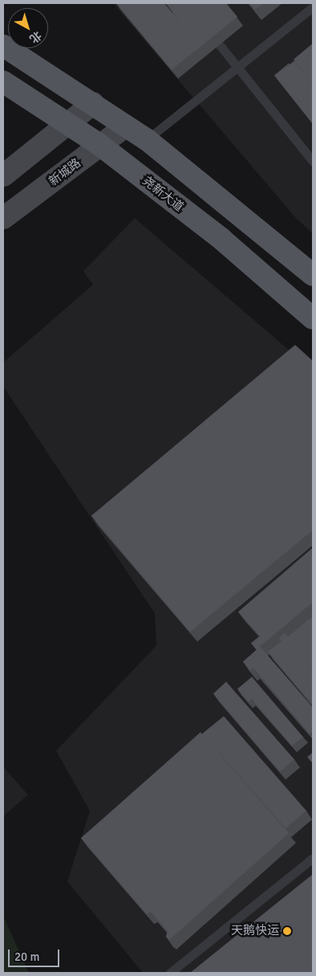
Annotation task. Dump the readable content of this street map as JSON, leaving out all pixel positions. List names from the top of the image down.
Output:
{
  "streets": {
    "main road": ["新城路", "尧新大道"]
  },
  "crossings": [
    ["新城路", "尧新大道"]
  ],
  "places": ["天鹅快运"],
  "scale_bar": "20 m",
  "north": "bottom right"
}
